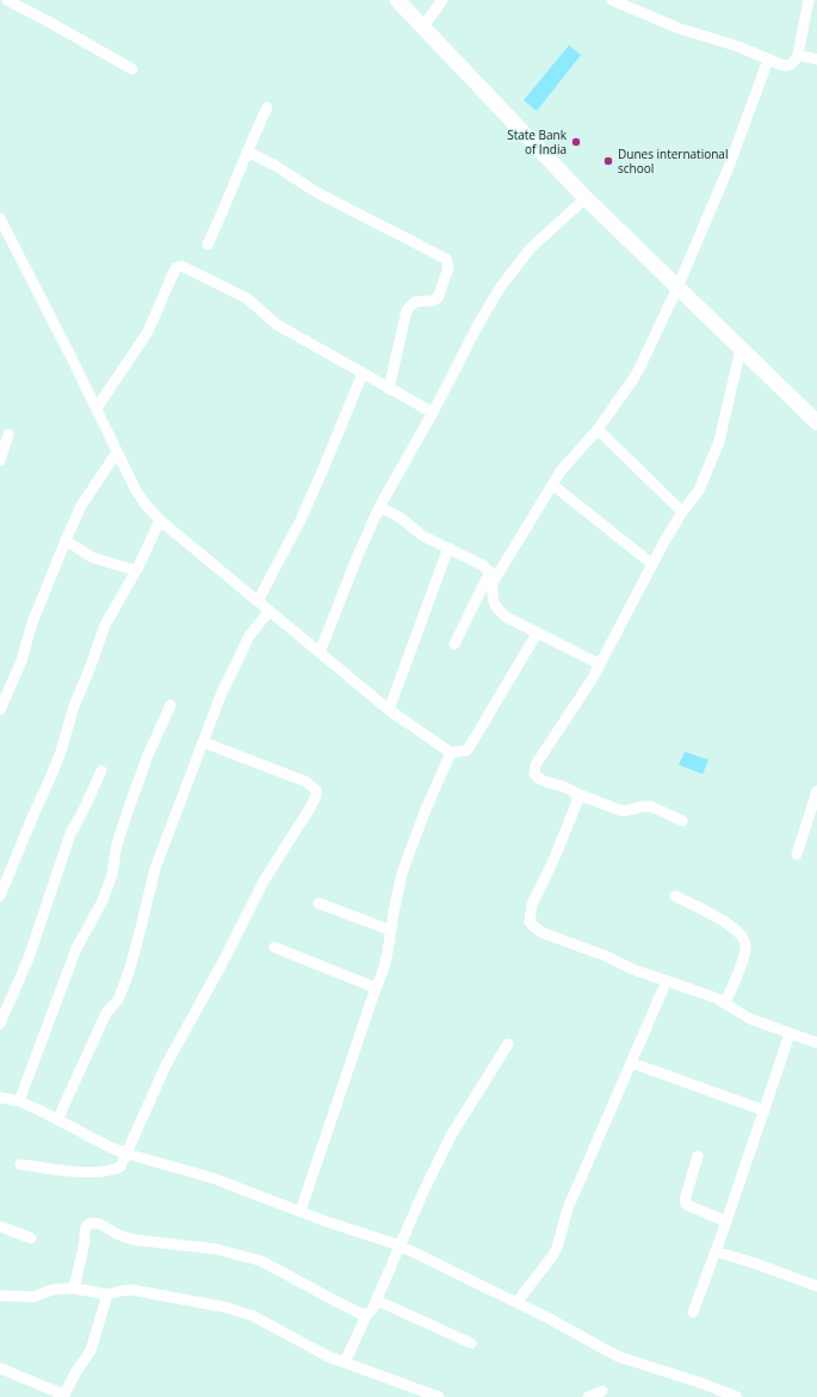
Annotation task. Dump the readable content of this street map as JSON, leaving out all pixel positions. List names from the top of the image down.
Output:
{
  "places": ["State Bank of India", "Dunes international school"]
}
